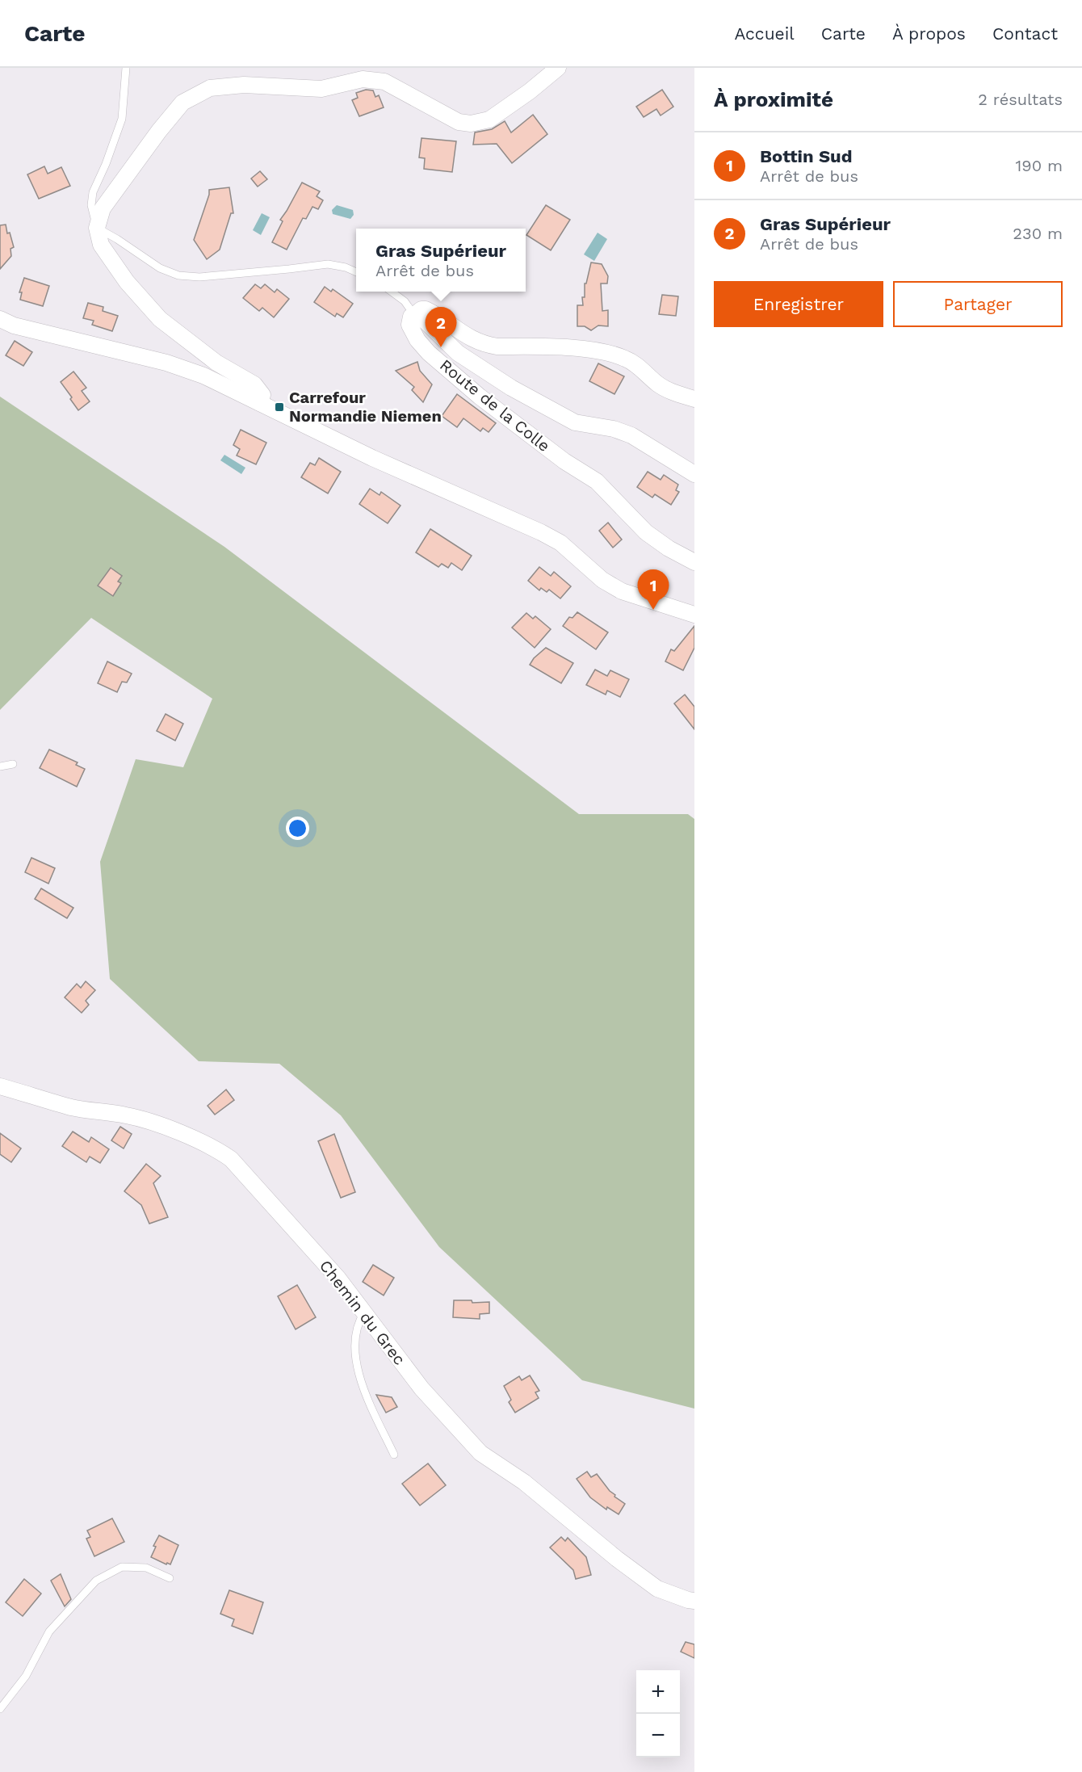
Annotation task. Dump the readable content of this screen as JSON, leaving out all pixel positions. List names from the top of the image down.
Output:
{
  "streets": {
    "street": ["Route de la Colle", "Chemin du Grec"]
  },
  "places": {
    "transit": ["Carrefour Normandie Niemen"]
  },
  "page": {
    "header": "Carte",
    "nav": [
      "Accueil",
      "Carte",
      "À propos",
      "Contact"
    ],
    "heading": ["À proximité", "2 résultats"],
    "list": [
      {
        "mark": "1",
        "name": "Bottin Sud",
        "note": "Arrêt de bus",
        "value": "190 m"
      },
      {
        "mark": "2",
        "name": "Gras Supérieur",
        "note": "Arrêt de bus",
        "value": "230 m"
      }
    ],
    "popup": ["Gras Supérieur", "Arrêt de bus"],
    "buttons": ["Enregistrer", "Partager"],
    "pins": ["2", "1"],
    "map_buttons": ["+", "−"]
  }
}
